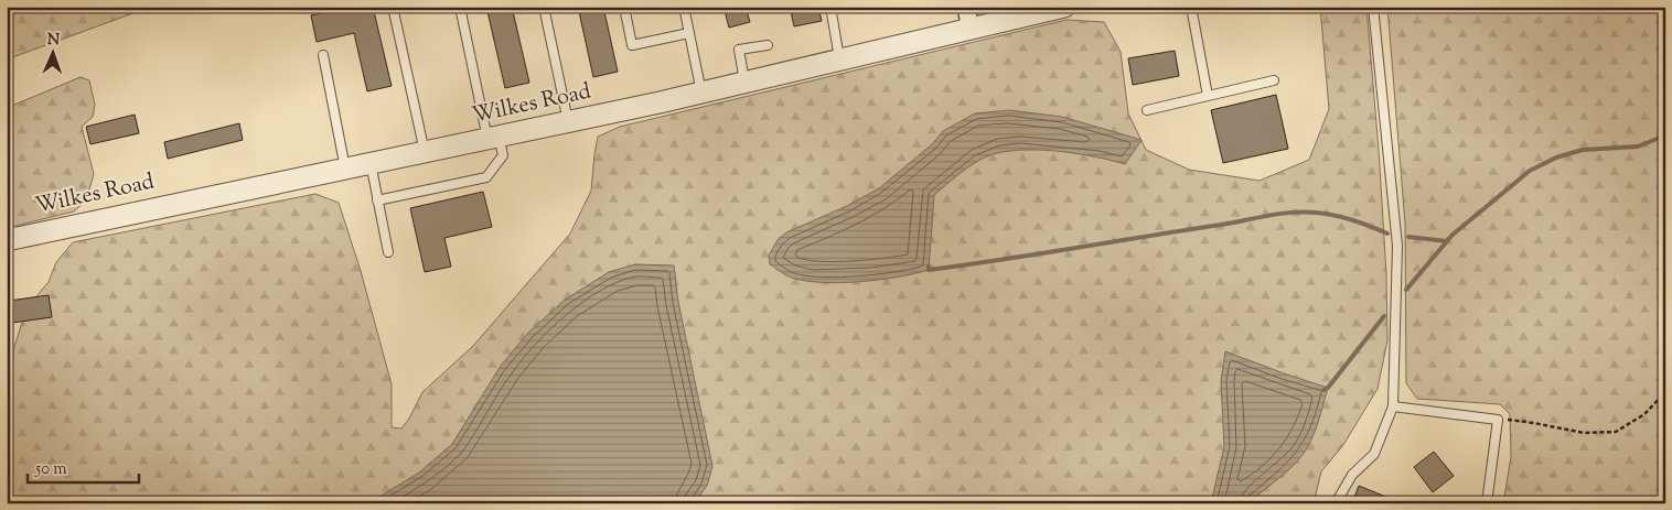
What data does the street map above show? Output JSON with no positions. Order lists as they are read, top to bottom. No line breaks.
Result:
{"streets":{"street":["Wilkes Road"]},"scale_bar":"50 m","north":"top"}
